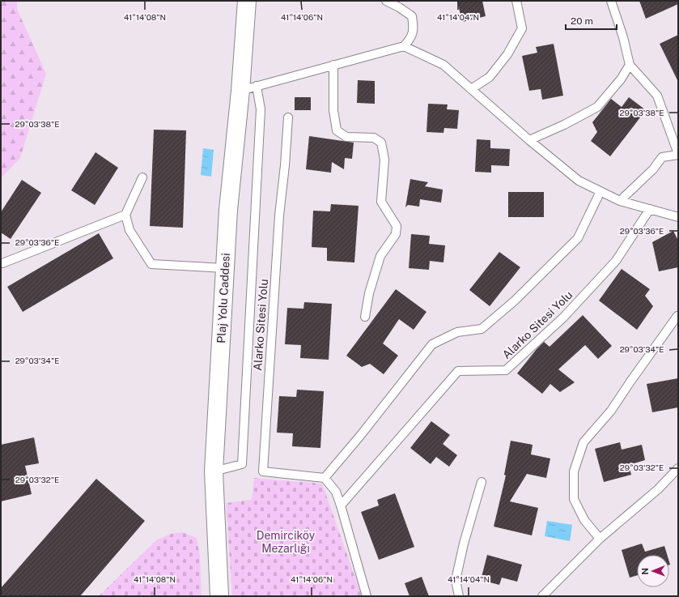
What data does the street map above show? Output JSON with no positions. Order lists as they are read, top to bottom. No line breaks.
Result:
{"streets":{"street":["Plaj Yolu Caddesi"],"lane":["Alarko Sitesi Yolu"]},"parks":["Demirciköy Mezarlığı"],"scale_bar":"20 m","north":"left","coordinates":["41°14'08\"N","41°14'06\"N","41°14'04\"N","29°03'38\"E","29°03'36\"E","29°03'34\"E","29°03'32\"E"]}
